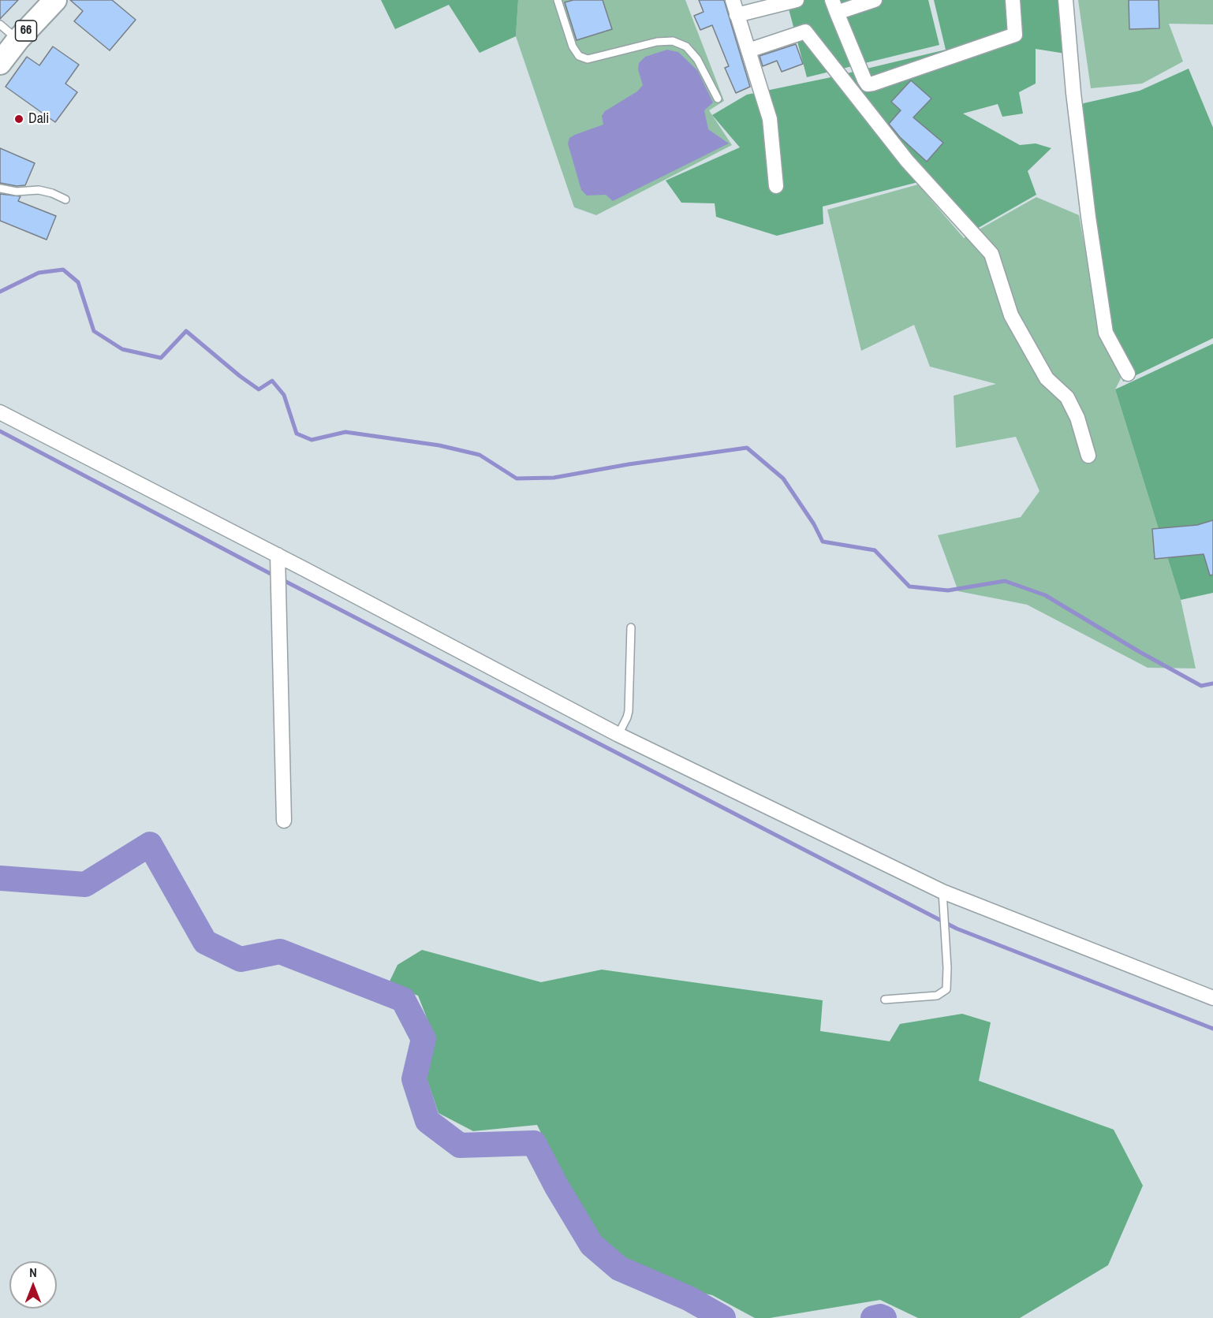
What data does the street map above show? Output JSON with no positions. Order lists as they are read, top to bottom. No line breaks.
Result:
{"streets":{"main road":["66"]},"places":["Dali"],"north":"top"}
